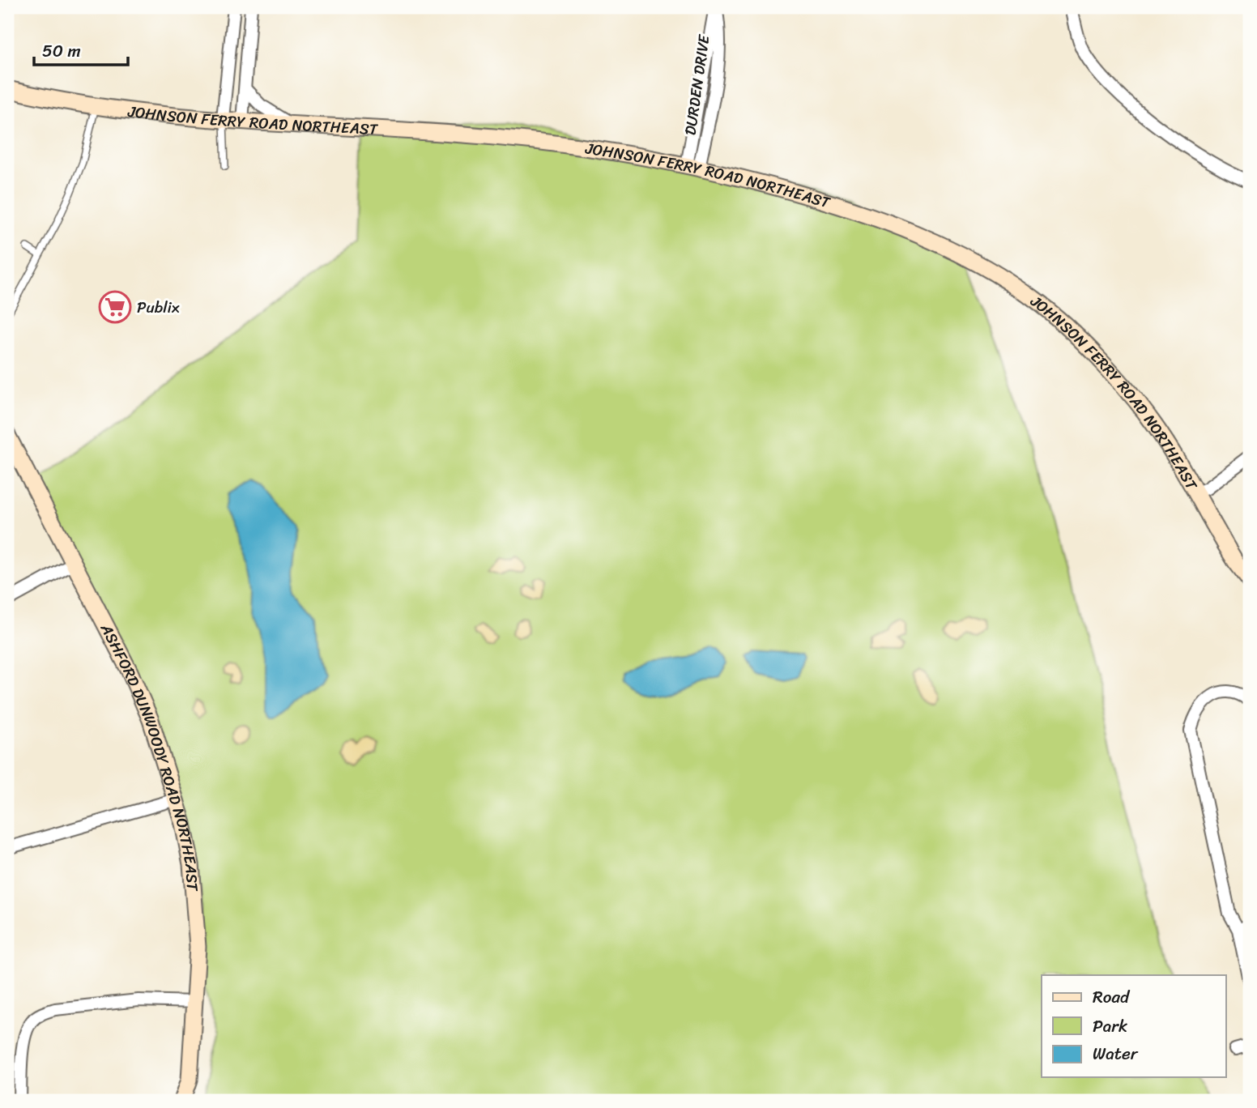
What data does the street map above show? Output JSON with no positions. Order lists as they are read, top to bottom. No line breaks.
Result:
{"streets":{"main road":["JOHNSON FERRY ROAD NORTHEAST","ASHFORD DUNWOODY ROAD NORTHEAST"],"street":["DURDEN DRIVE"]},"crossings":[["DURDEN DRIVE","JOHNSON FERRY ROAD NORTHEAST"]],"places":{"supermarket":["Publix"]},"legend":["Road","Park","Water"],"scale_bar":"50 m"}
